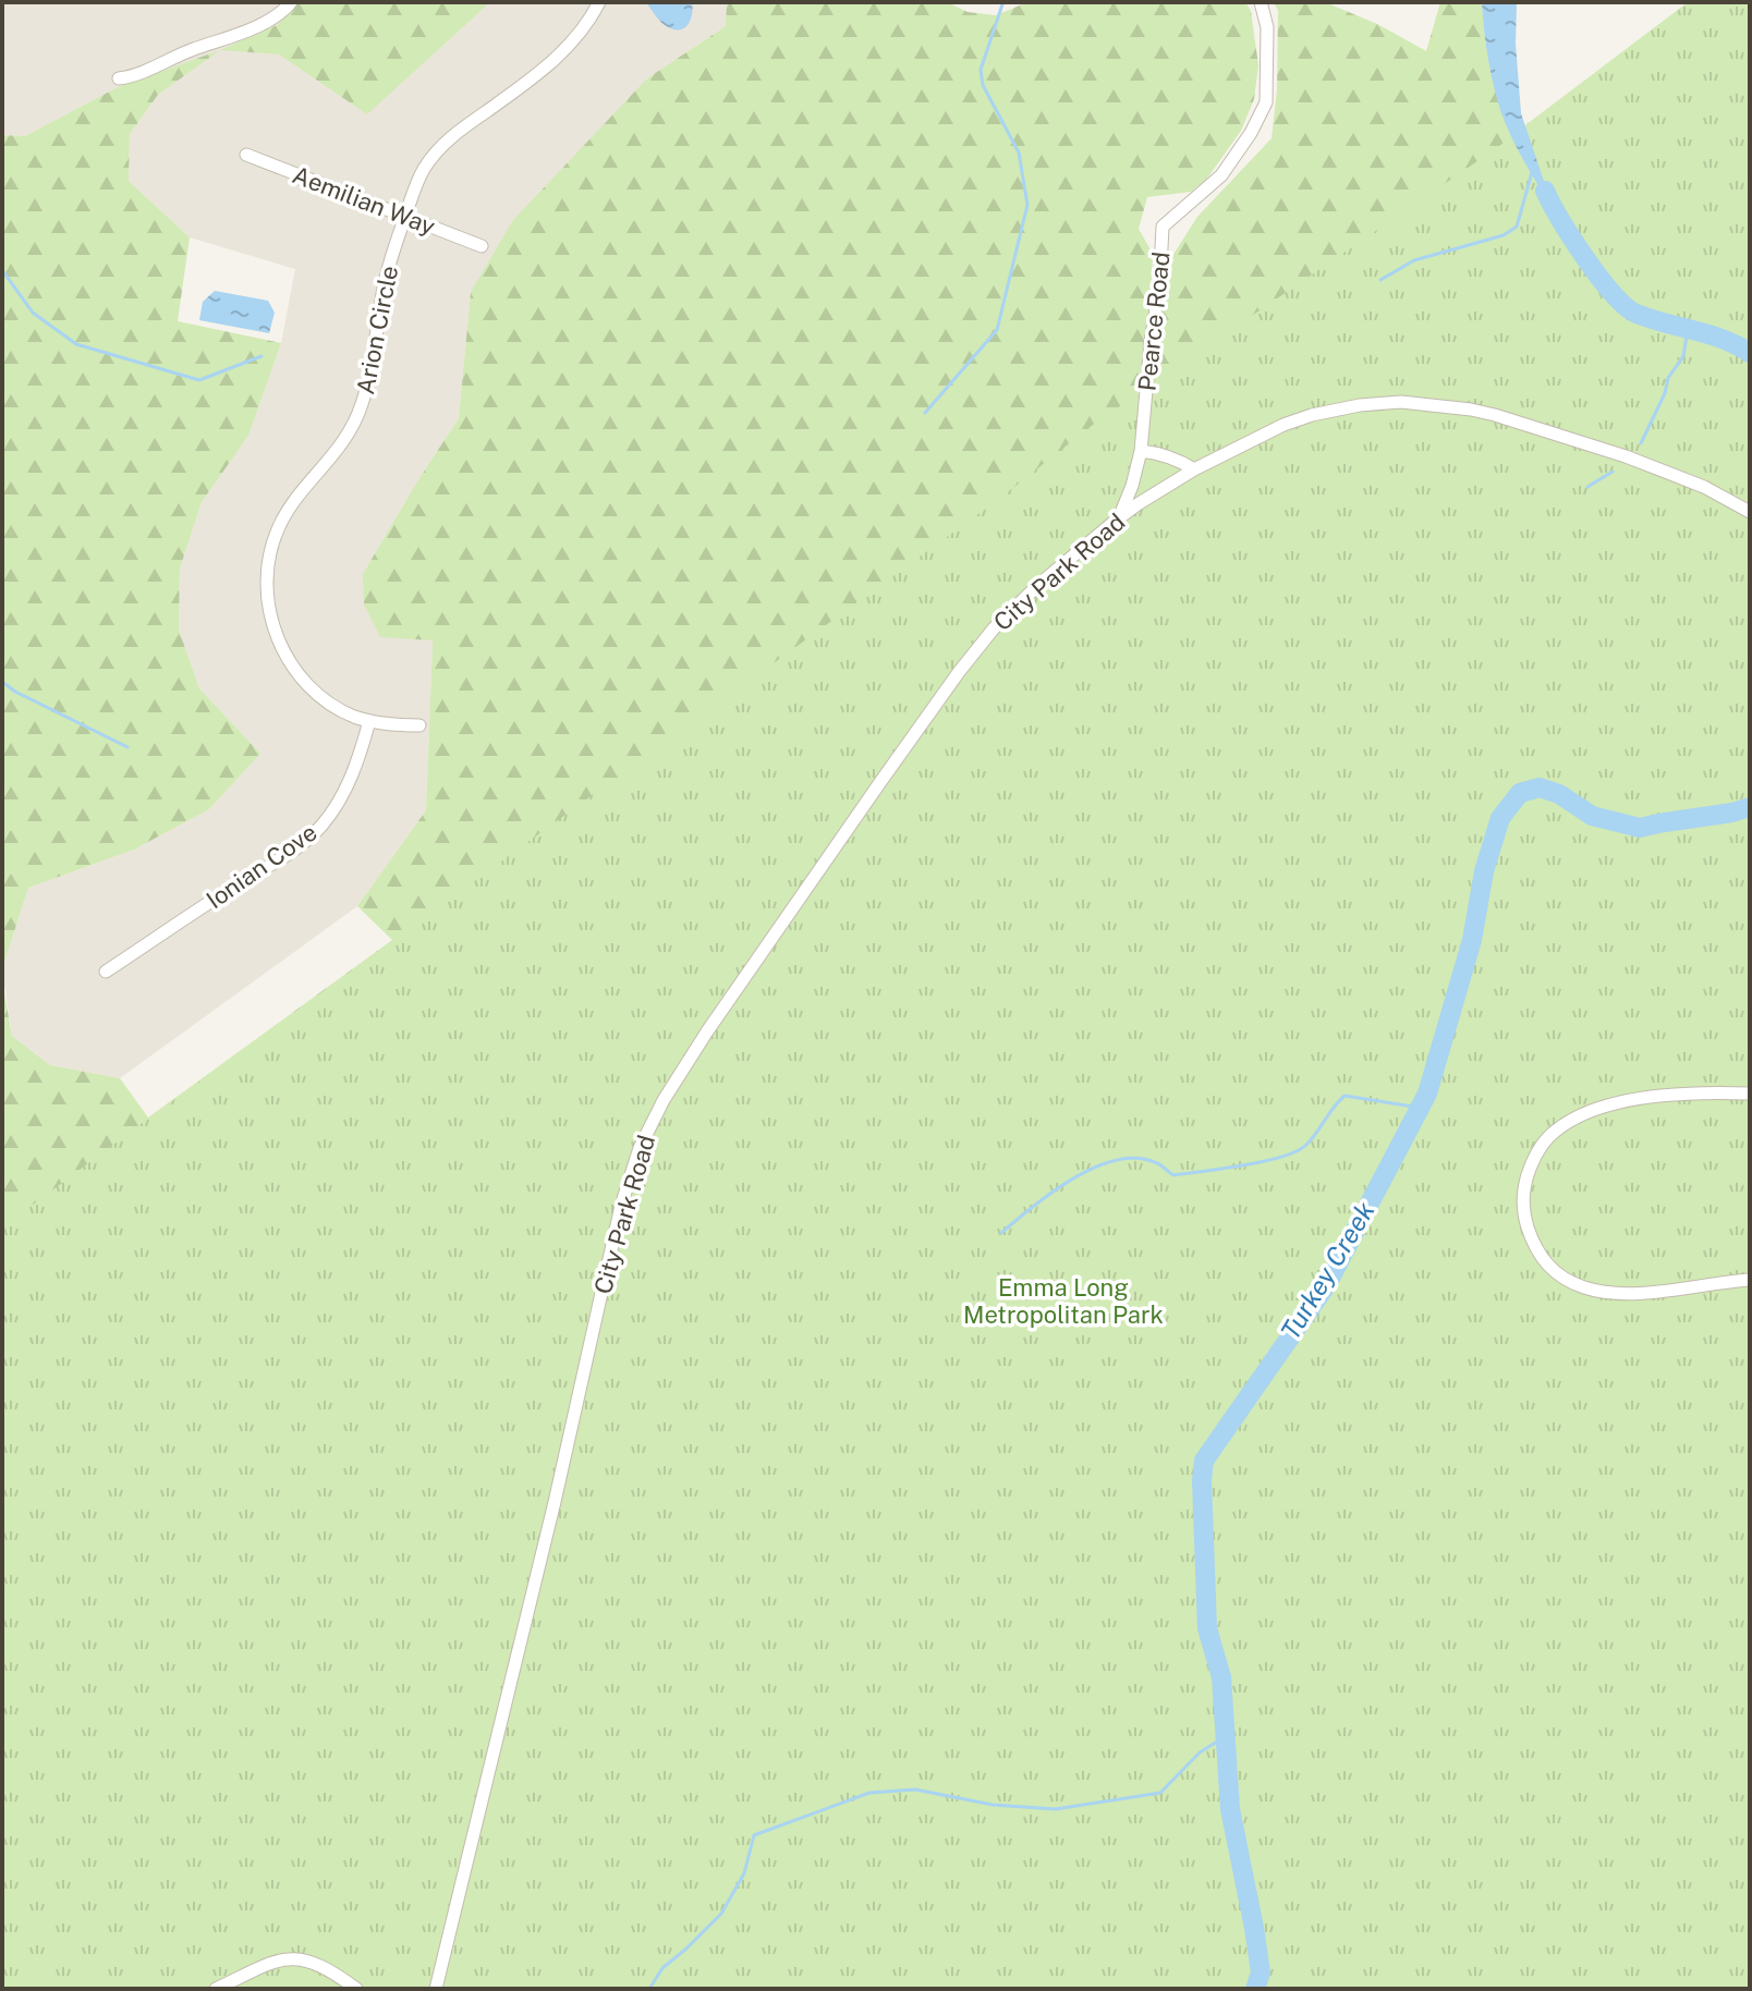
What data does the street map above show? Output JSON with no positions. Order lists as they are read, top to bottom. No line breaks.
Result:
{"streets":{"street":["Aemilian Way","Pearce Road","Arion Circle","City Park Road","Ionian Cove"]},"crossings":[["Aemilian Way","Arion Circle"],["Pearce Road","City Park Road"],["Arion Circle","Ionian Cove"]],"water":["Turkey Creek"],"parks":["Emma Long Metropolitan Park"]}
